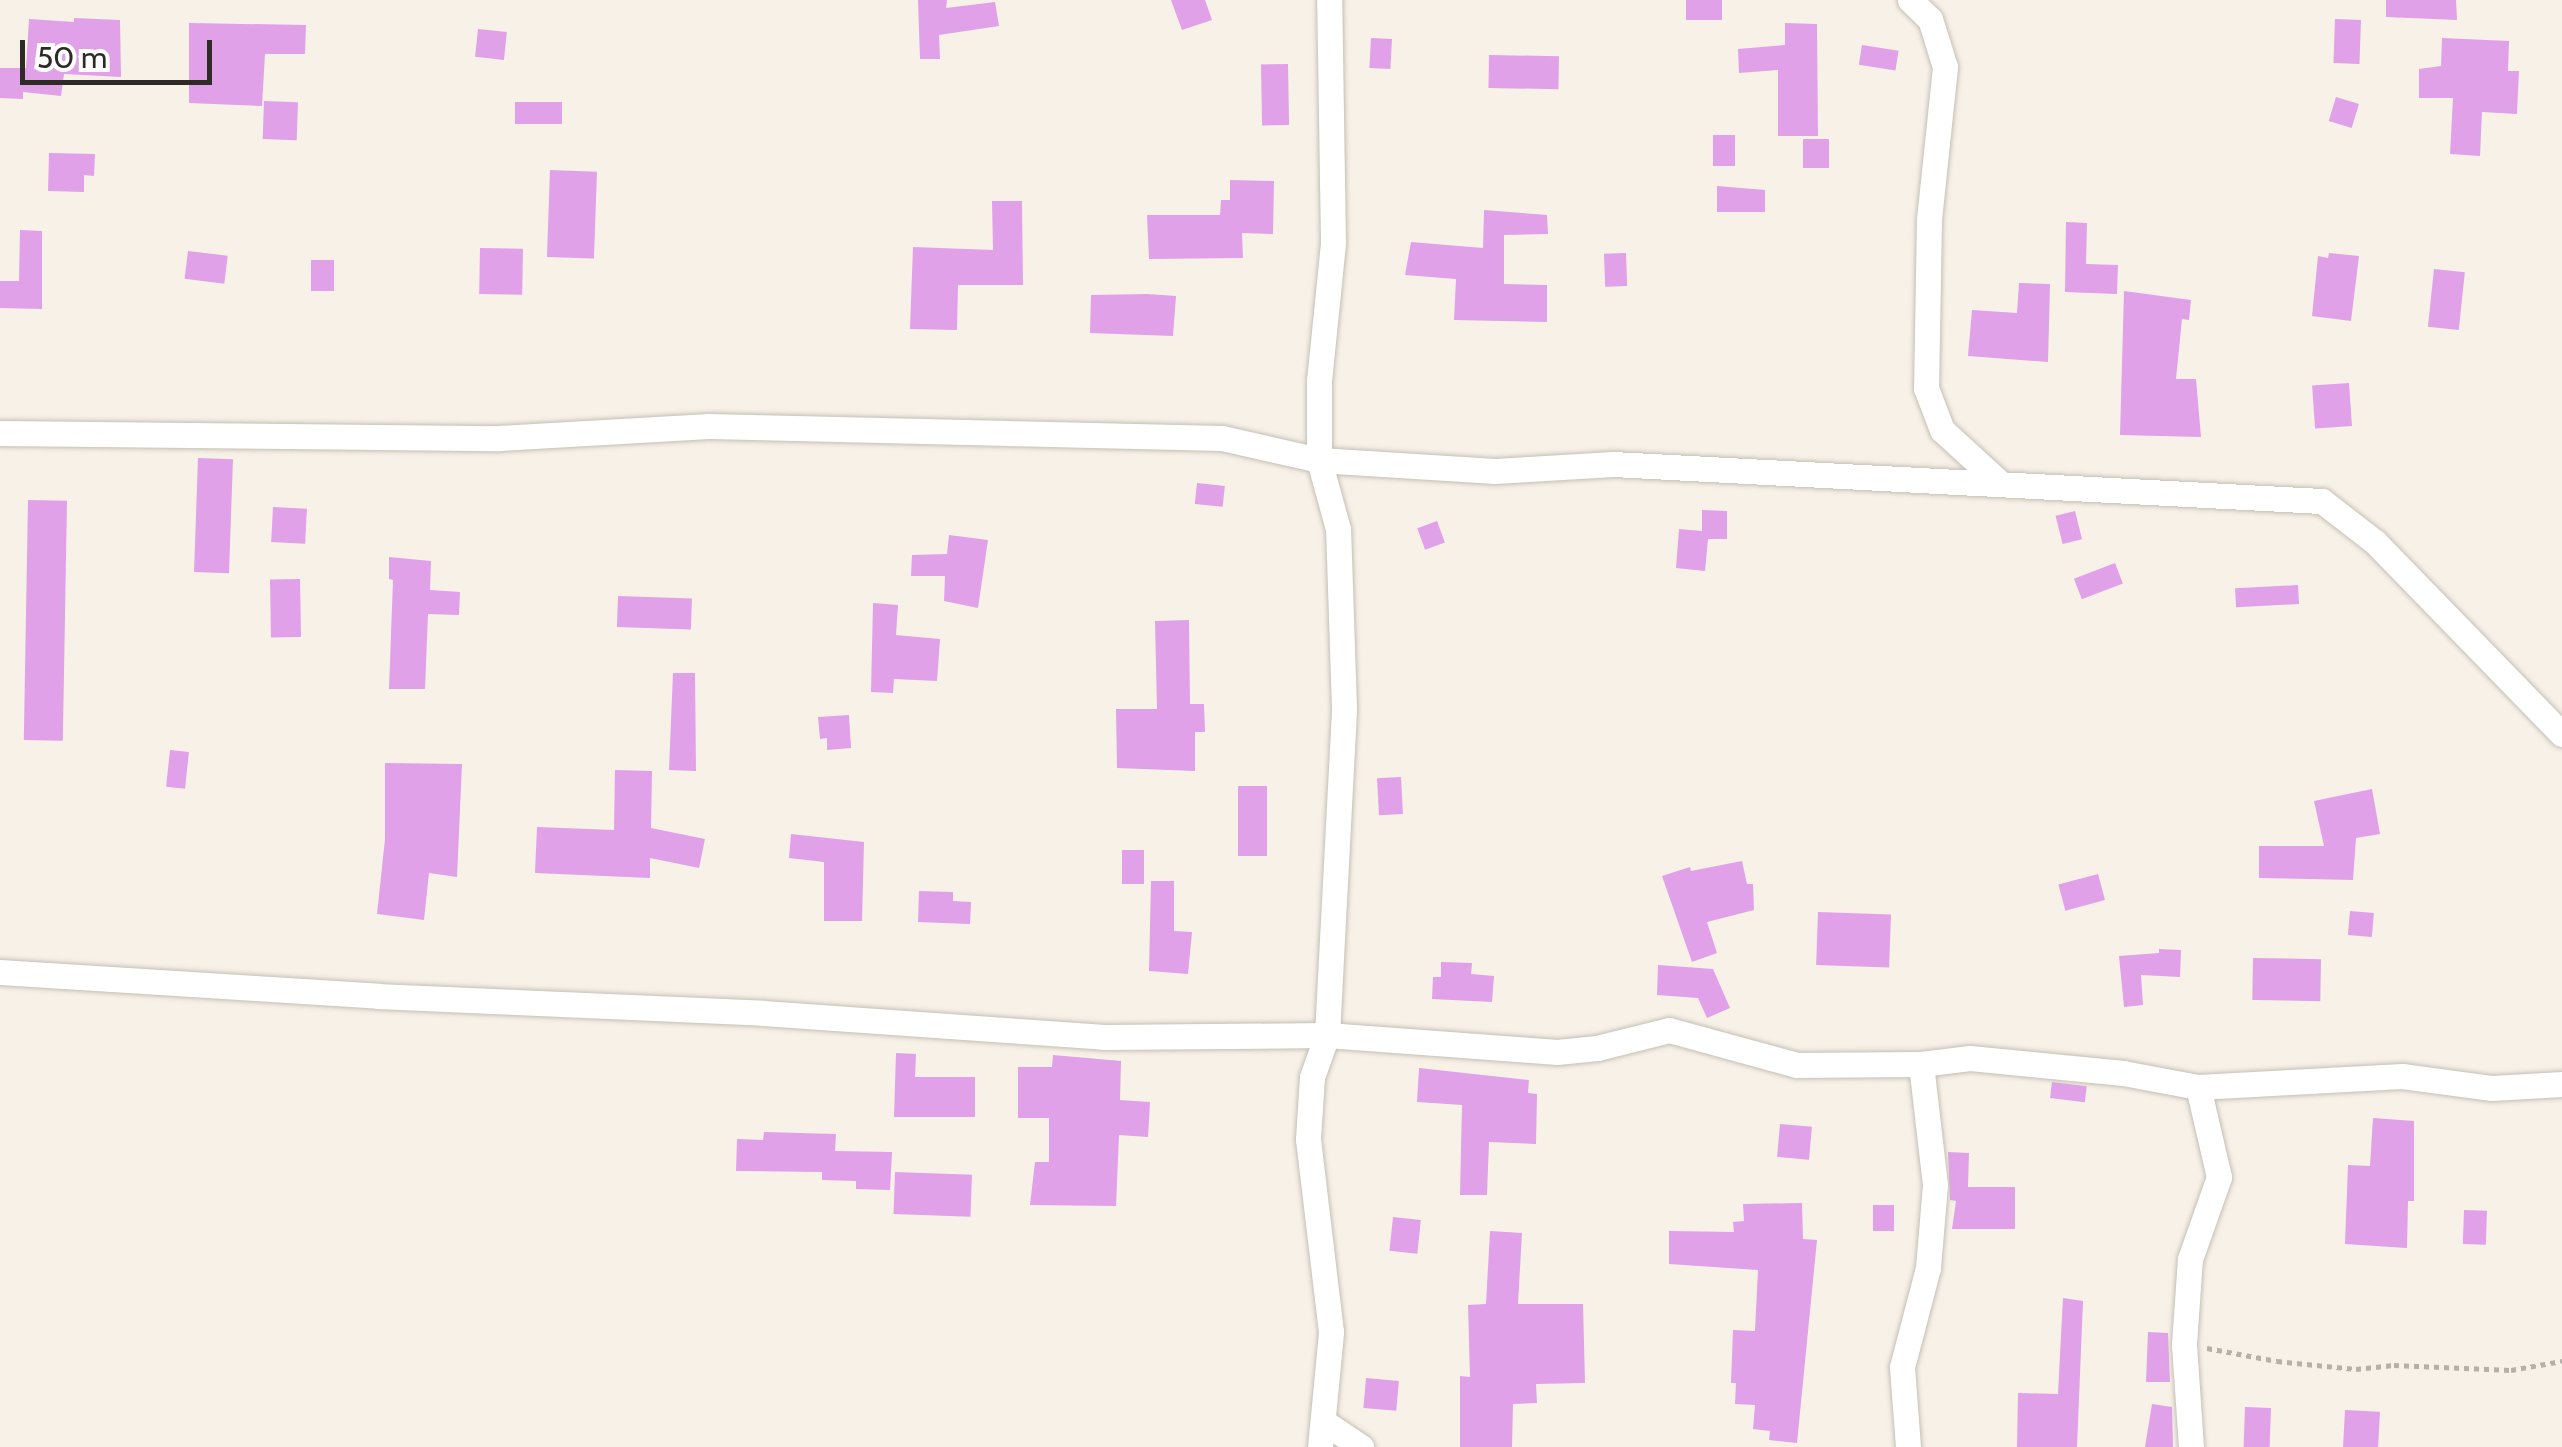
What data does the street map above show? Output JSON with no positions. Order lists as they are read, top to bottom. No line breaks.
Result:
{"scale_bar":"50 m"}
